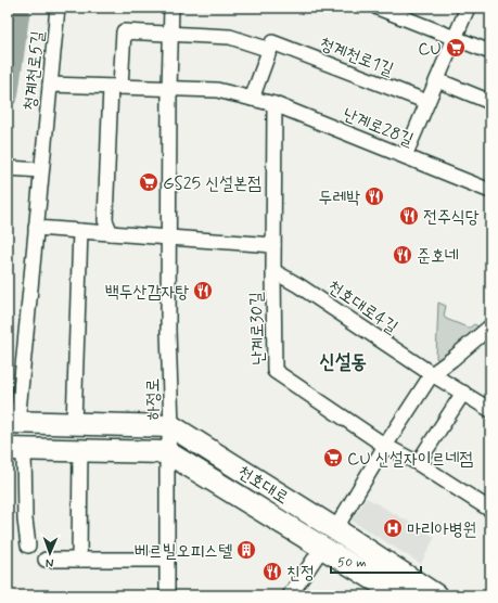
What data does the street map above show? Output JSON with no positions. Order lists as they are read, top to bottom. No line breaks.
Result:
{"streets":{"main road":["천호대로"],"street":["청계천로1길","청계천로5길","난계로28길","천호대로4길","난계로30길","하정로"]},"crossings":[["청계천로5길","난계로28길"],["난계로28길","난계로30길"],["난계로28길","하정로"],["천호대로4길","난계로30길"],["하정로","천호대로"]],"districts":["신설동"],"places":{"supermarket":["CU","GS25 신설본점","CU 신설자이르네점"],"restaurant":["두레박","전주식당","준호네","백두산감자탕","친정"],"hospital":["마리아병원"],"building":["베르빌오피스텔"]},"scale_bar":"50 m","north":"bottom"}
